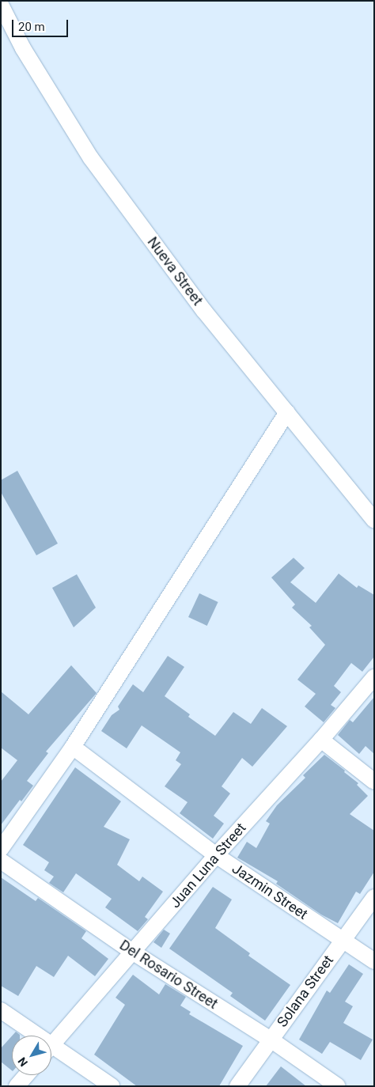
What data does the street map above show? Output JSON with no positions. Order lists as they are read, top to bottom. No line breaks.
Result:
{"streets":{"street":["Nueva Street","Juan Luna Street","Jazmin Street","Del Rosario Street","Solana Street"]},"crossings":[["Juan Luna Street","Jazmin Street"],["Juan Luna Street","Del Rosario Street"],["Jazmin Street","Solana Street"],["Del Rosario Street","Solana Street"]],"scale_bar":"20 m","north":"bottom left"}
